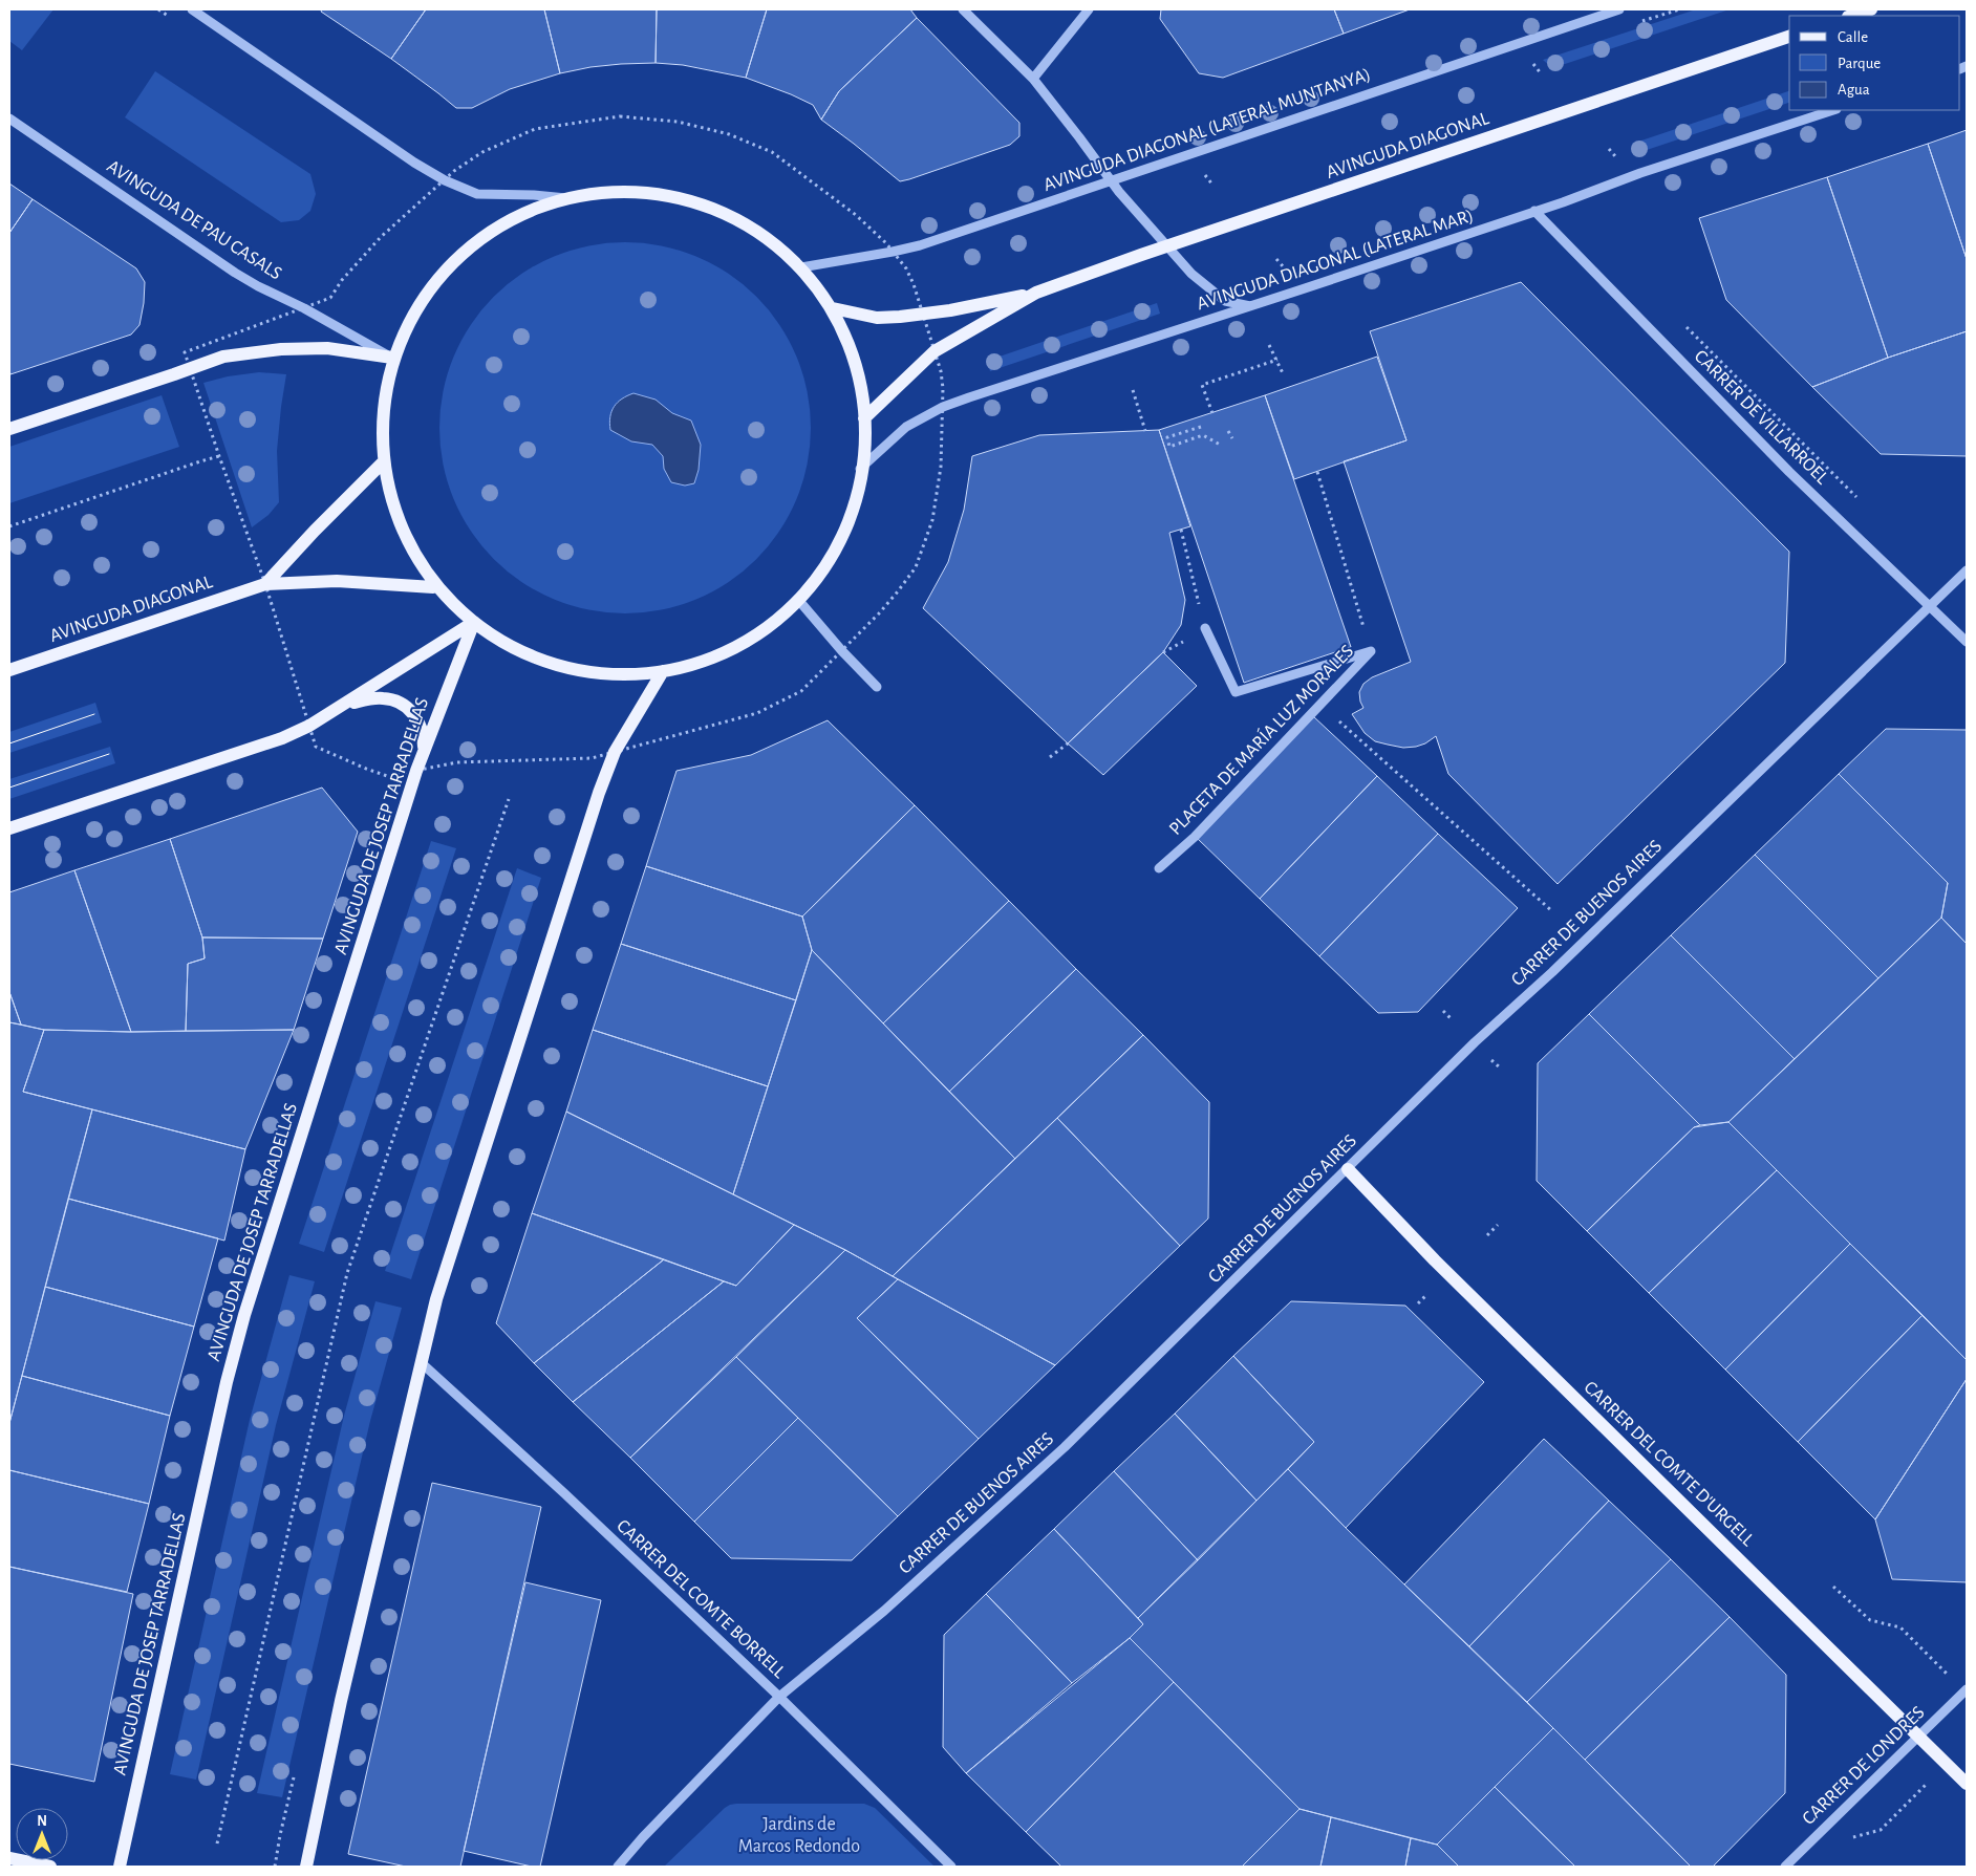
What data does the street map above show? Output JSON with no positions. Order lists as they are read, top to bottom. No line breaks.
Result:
{"streets":{"main road":["AVINGUDA DIAGONAL","AVINGUDA DE JOSEP TARRADELLAS","CARRER DEL COMTE D'URGELL"],"street":["AVINGUDA DIAGONAL (LATERAL MUNTANYA)","AVINGUDA DE PAU CASALS","AVINGUDA DIAGONAL (LATERAL MAR)","CARRER DE VILLARROEL","PLACETA DE MARÍA LUZ MORALES","CARRER DE BUENOS AIRES","CARRER DEL COMTE BORRELL","CARRER DE LONDRES"]},"crossings":[["AVINGUDA DIAGONAL (LATERAL MAR)","CARRER DE VILLARROEL"],["CARRER DE VILLARROEL","CARRER DE BUENOS AIRES"],["CARRER DE BUENOS AIRES","CARRER DEL COMTE D'URGELL"],["CARRER DE BUENOS AIRES","CARRER DEL COMTE BORRELL"],["CARRER DEL COMTE D'URGELL","CARRER DE LONDRES"]],"parks":["Jardins de Marcos Redondo"],"legend":["Calle","Parque","Agua"],"north":"top"}
